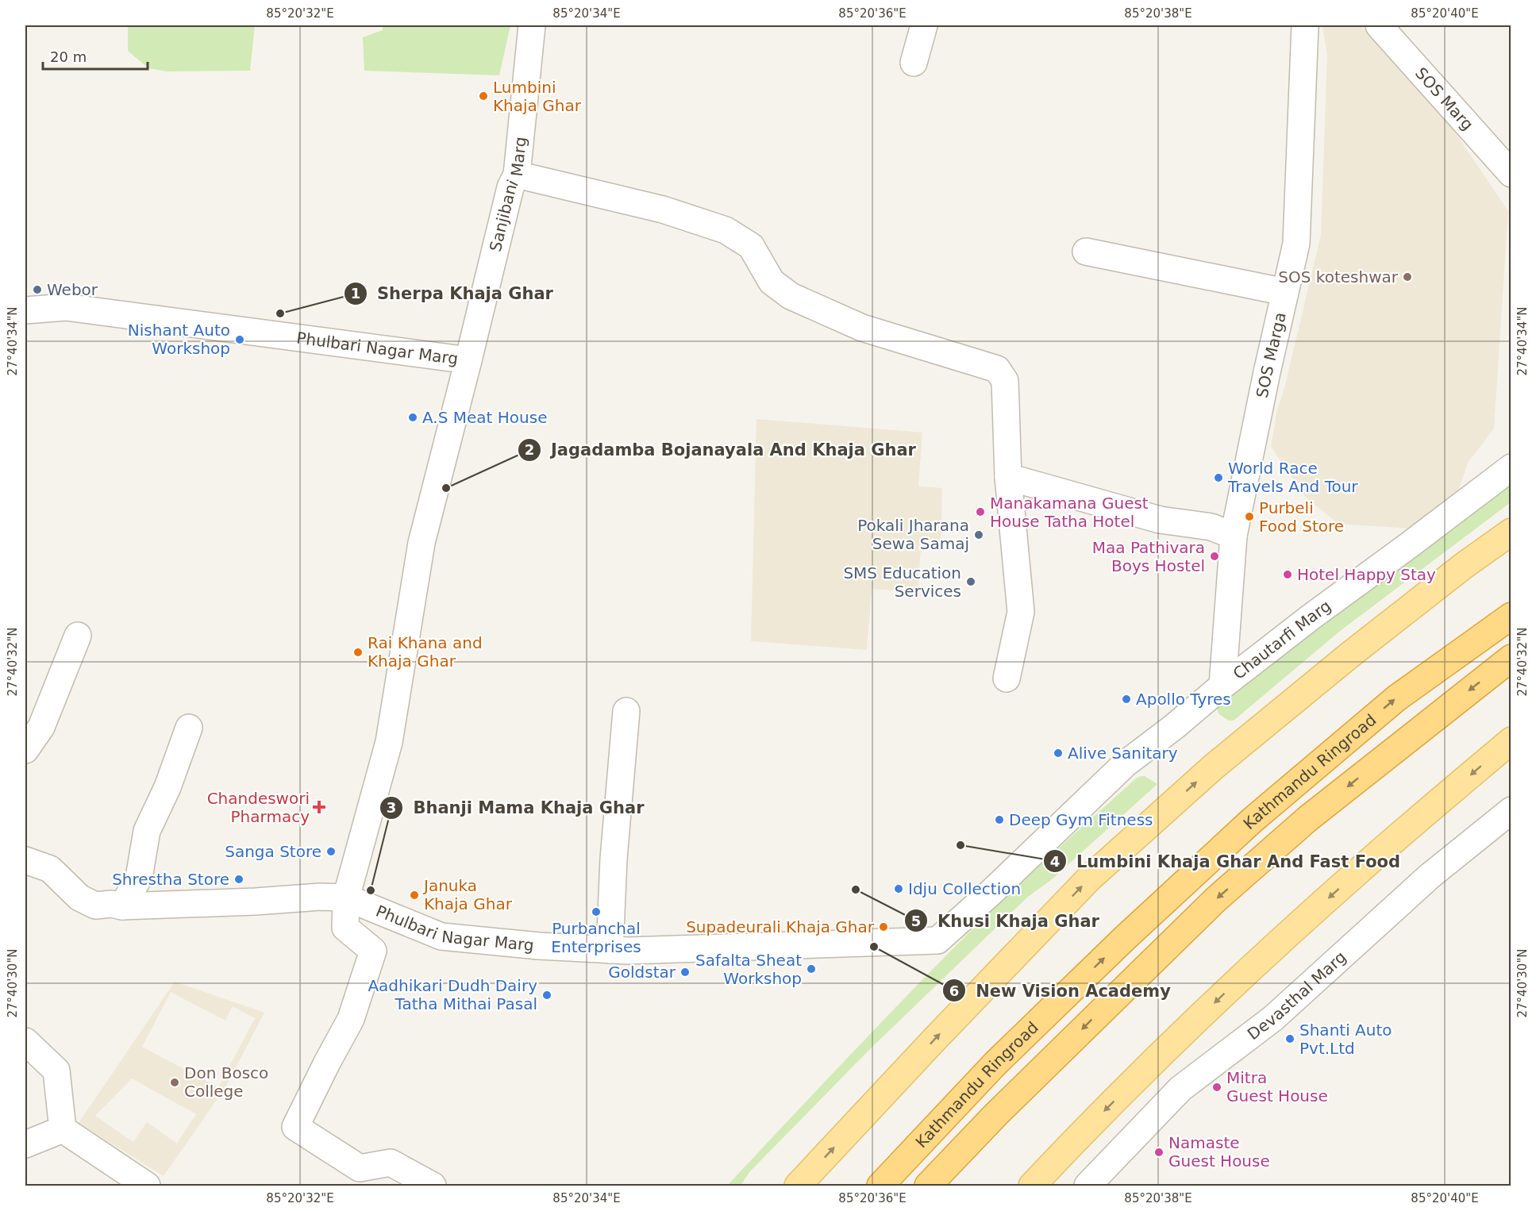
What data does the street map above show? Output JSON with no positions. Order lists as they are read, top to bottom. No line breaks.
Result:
{"streets":{"highway":["Kathmandu Ringroad"],"street":["SOS Marg","Sanjibani Marg","Phulbari Nagar Marg","SOS Marga","Chautarfi Marg","Devasthal Marg"]},"crossings":[["Sanjibani Marg","Phulbari Nagar Marg"],["Phulbari Nagar Marg","Chautarfi Marg"],["SOS Marga","Chautarfi Marg"]],"places":{"other":["Lumbini Khaja Ghar","SOS koteshwar","Webor","Sherpa Khaja Ghar","Nishant Auto Workshop","A.S Meat House","World Race Travels And Tour","Jagadamba Bojanayala And Khaja Ghar","Manakamana Guest House Tatha Hotel","Purbeli Food Store","Pokali Jharana Sewa Samaj","Maa Pathivara Boys Hostel","Hotel Happy Stay","SMS Education Services","Rai Khana and Khaja Ghar","Apollo Tyres","Alive Sanitary","Deep Gym Fitness","Lumbini Khaja Ghar And Fast Food","Sanga Store","Shrestha Store","Idju Collection","Khusi Khaja Ghar","Bhanji Mama Khaja Ghar","Januka Khaja Ghar","Purbanchal Enterprises","Supadeurali Khaja Ghar","New Vision Academy","Safalta Sheat Workshop","Goldstar","Aadhikari Dudh Dairy Tatha Mithai Pasal","Shanti Auto Pvt.Ltd","Don Bosco College","Mitra Guest House","Namaste Guest House"],"health":["Chandeswori Pharmacy"]},"scale_bar":"20 m","coordinates":["85°20'32\"E","85°20'34\"E","85°20'36\"E","85°20'38\"E","85°20'40\"E","27°40'34\"N","27°40'32\"N","27°40'30\"N"]}
